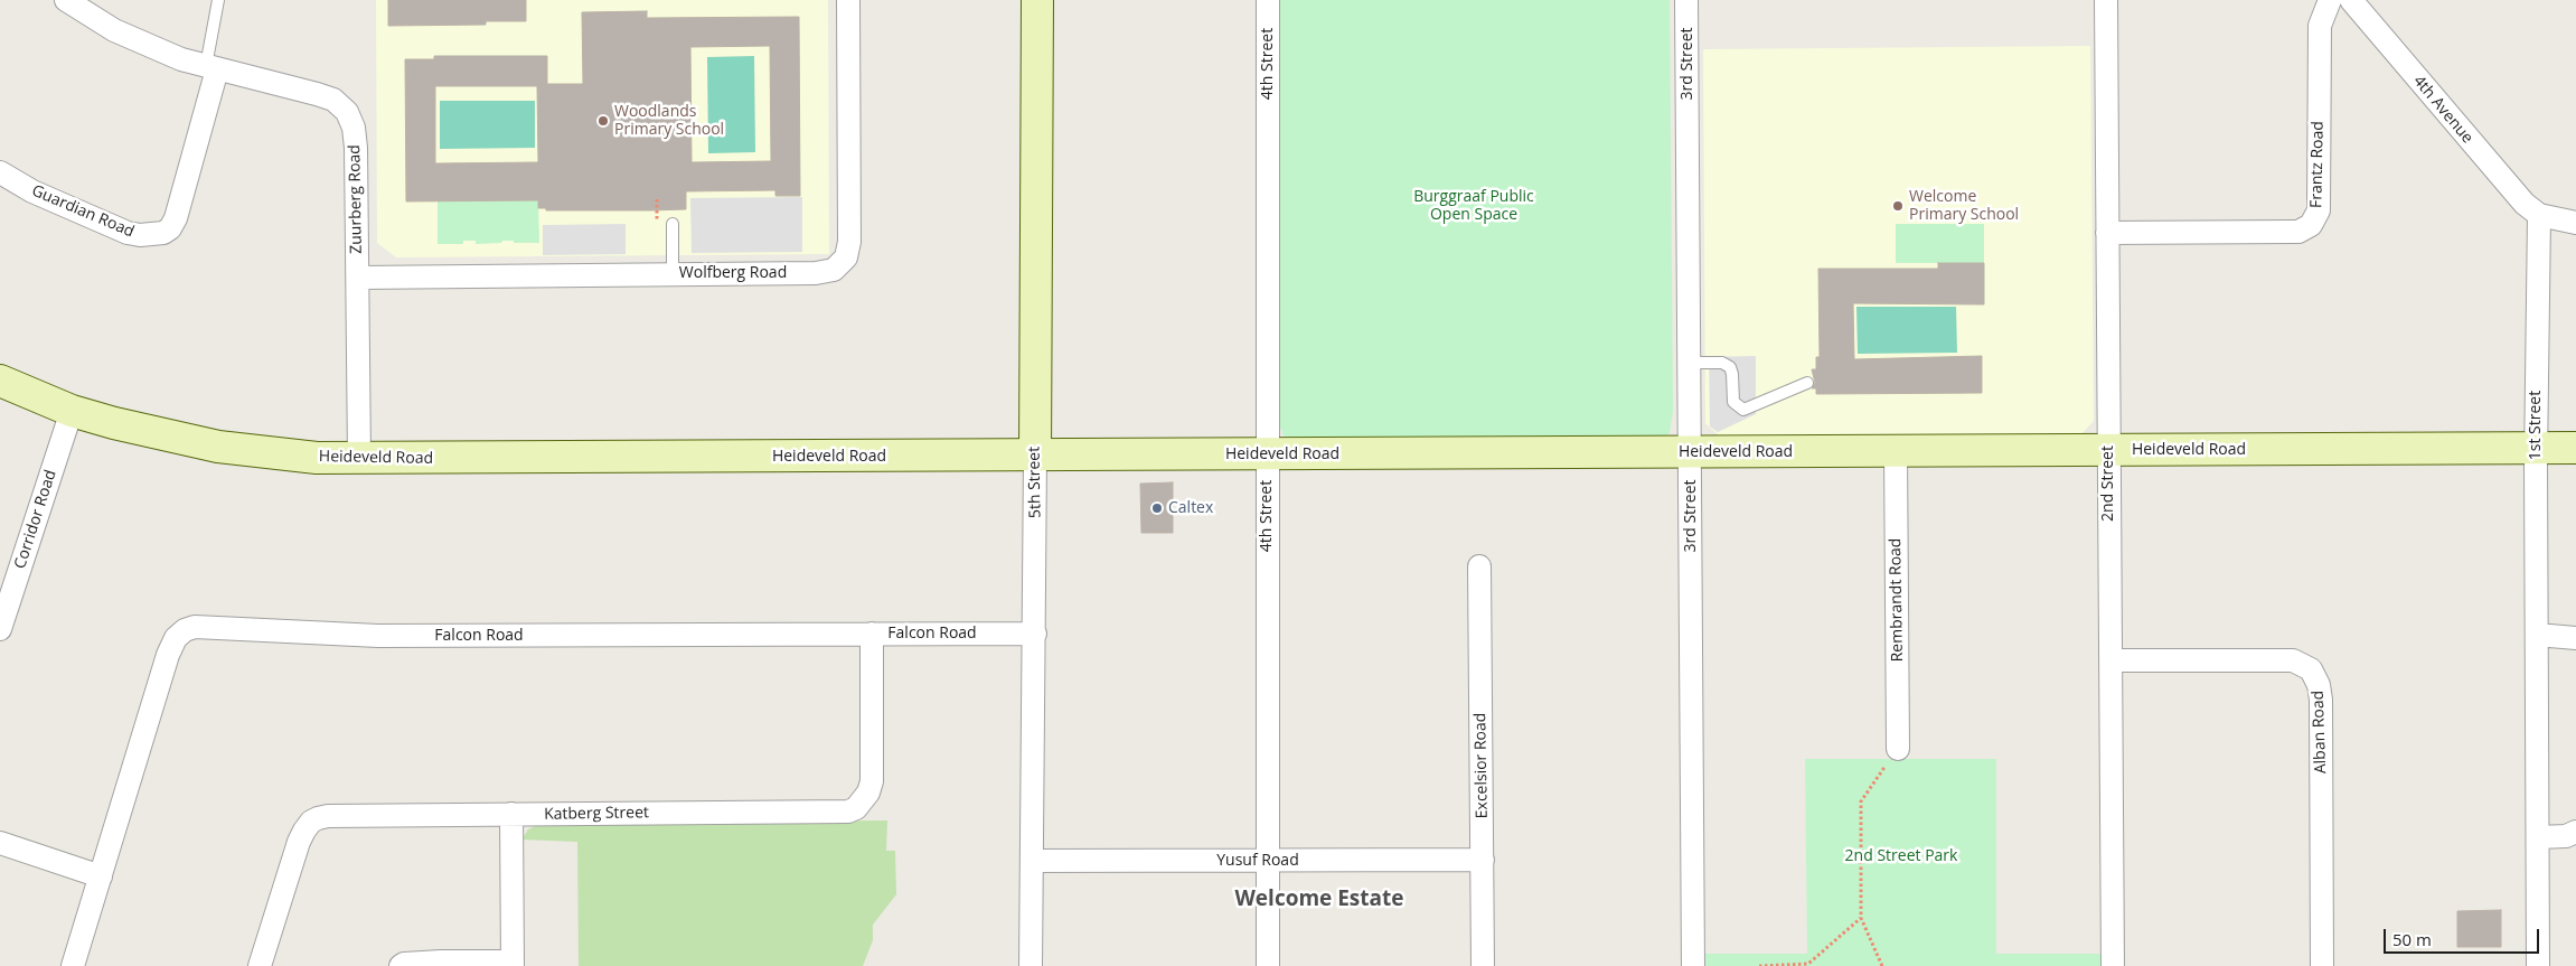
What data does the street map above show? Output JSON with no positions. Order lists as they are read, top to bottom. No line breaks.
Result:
{"streets":{"street":["4th Street","3rd Street","4th Avenue","Frantz Road","Zuurberg Road","Guardian Road","Wolfberg Road","1st Street","Heideveld Road","5th Street","2nd Street","Corridor Road","Rembrandt Road","Falcon Road","Alban Road","Excelsior Road","Katberg Street","Yusuf Road"]},"crossings":[["4th Street","Heideveld Road"],["4th Street","Yusuf Road"],["3rd Street","Heideveld Road"],["4th Avenue","1st Street"],["Frantz Road","2nd Street"],["Zuurberg Road","Guardian Road"],["Zuurberg Road","Wolfberg Road"],["Zuurberg Road","Heideveld Road"],["1st Street","Heideveld Road"],["Heideveld Road","5th Street"],["Heideveld Road","2nd Street"],["Heideveld Road","Corridor Road"],["Heideveld Road","Rembrandt Road"],["5th Street","Falcon Road"],["5th Street","Yusuf Road"],["2nd Street","Alban Road"],["Falcon Road","Katberg Street"],["Excelsior Road","Yusuf Road"]],"districts":["Welcome Estate"],"parks":["Burggraaf Public Open Space","2nd Street Park"],"places":["Woodlands Primary School","Welcome Primary School","Caltex"],"scale_bar":"50 m"}
